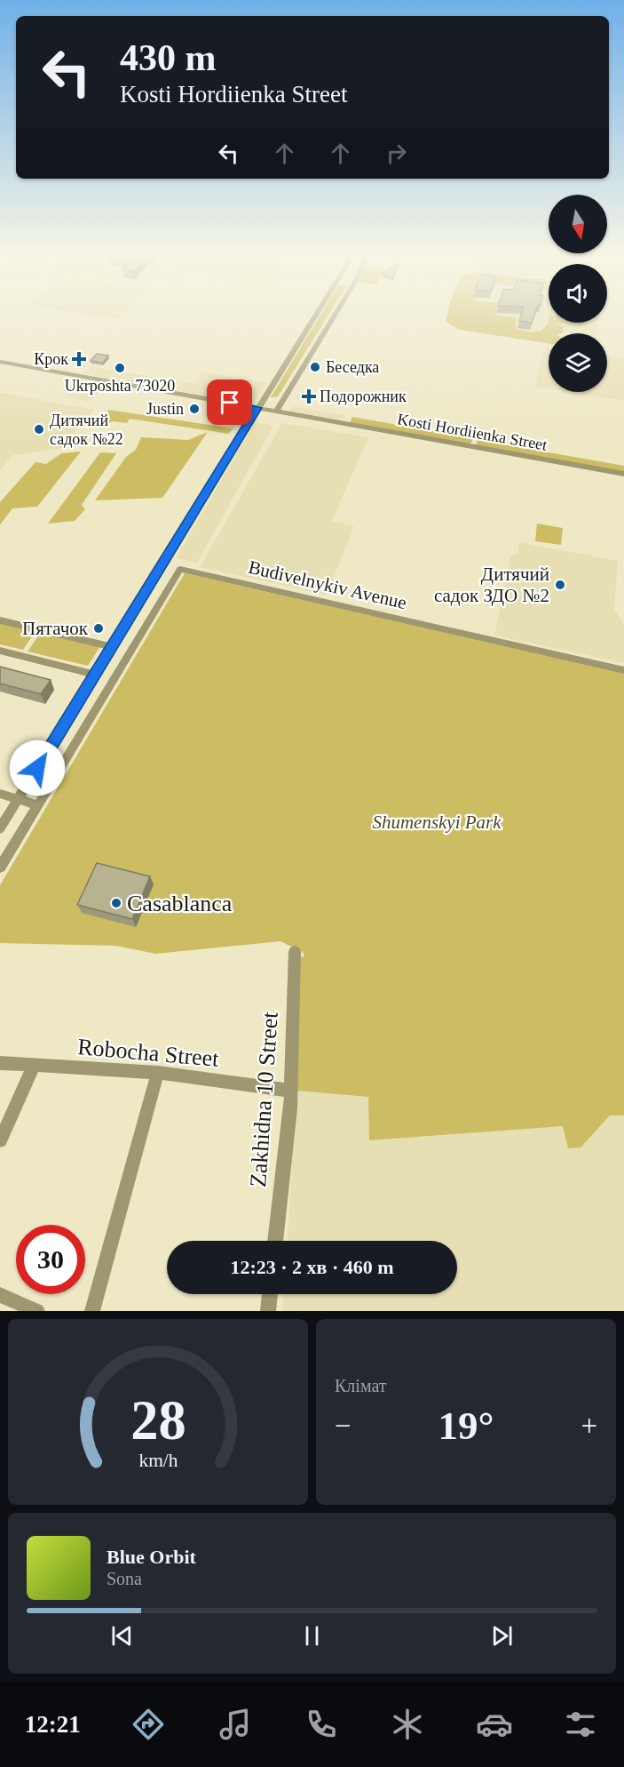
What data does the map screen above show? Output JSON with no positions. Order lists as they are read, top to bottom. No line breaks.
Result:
{"streets":{"street":["Kosti Hordiienka Street","Budivelnykiv Avenue","Robocha Street","Zakhidna 10 Street"]},"crossings":[["Robocha Street","Zakhidna 10 Street"]],"parks":["Shumenskyi Park"],"places":{"health":["Крок","Подорожник"],"other":["Беседка","Ukrposhta 73020","Justin","Дитячий садок №22","Дитячий садок ЗДО №2","Пятачок","Casablanca"]},"north":"bottom","page":{"turn":["430 m","Kosti Hordiienka Street"],"limit":"30","trip":"12:23 · 2 хв · 460 m","tile":"Клімат","heat":["−","19°","+"],"song":["Blue Orbit","Sona"],"tabs":"12:21","gauge":["28","km/h"]}}
